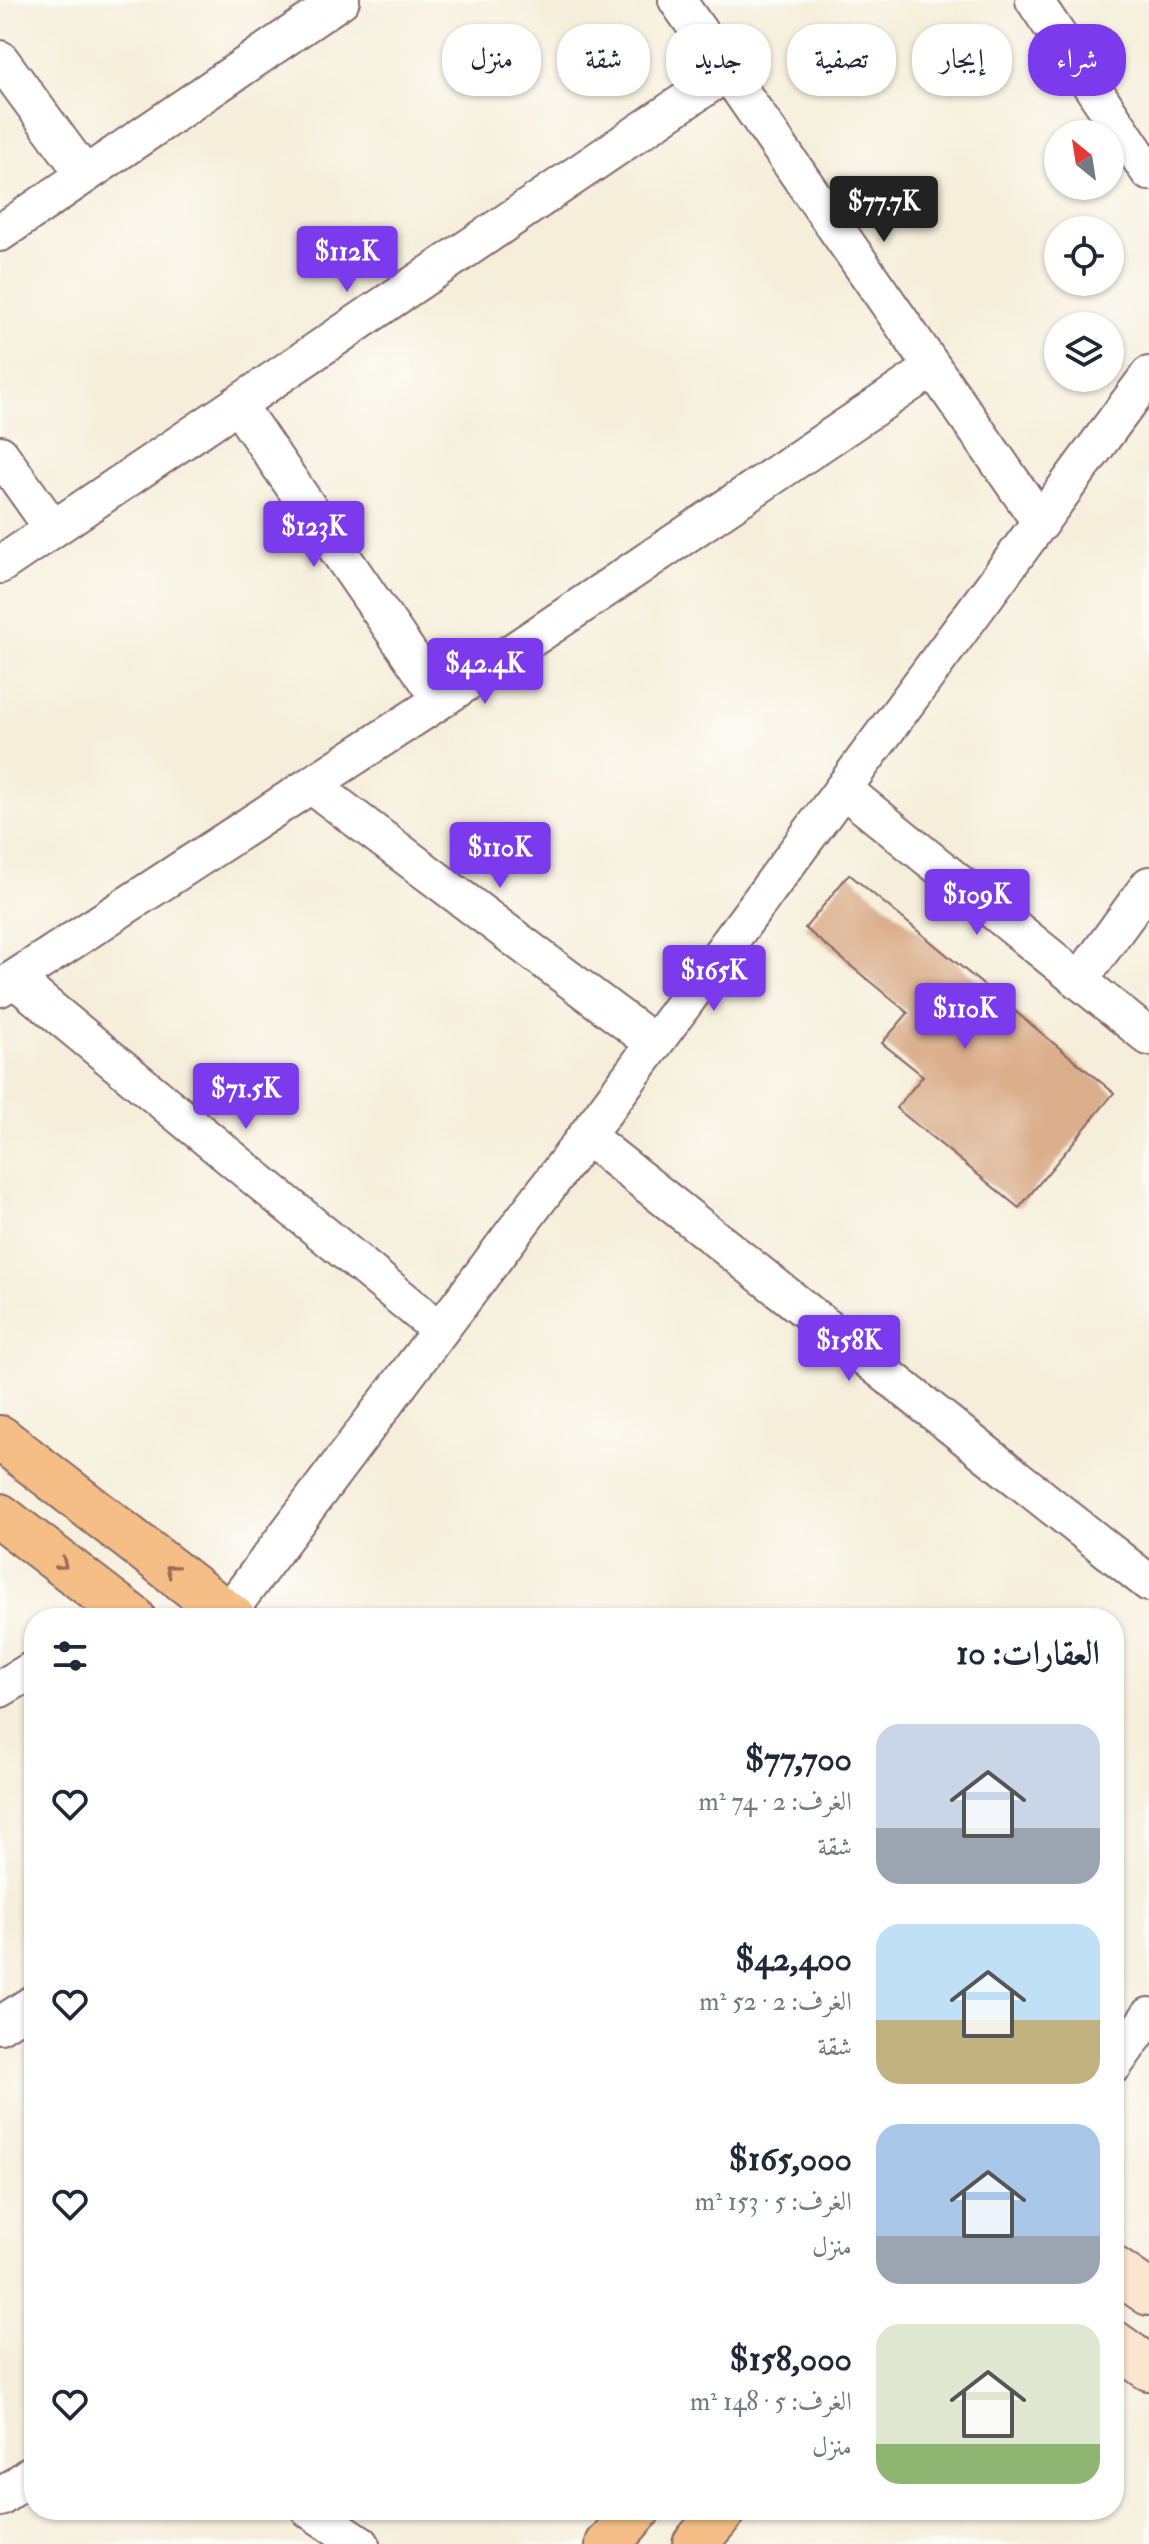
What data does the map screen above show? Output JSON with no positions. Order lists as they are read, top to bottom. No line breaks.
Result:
{"north":"top left","page":{"chip":["شراء","إيجار","تصفية","جديد","شقة","منزل"],"price":["$77.7K","$112K","$123K","$42.4K","$110K","$109K","$165K","$110K","$71.5K","$158K"],"heading":"العقارات: 10","list":[{"name":"$77,700","note":"الغرف: 2 · 74 m² · شقة"},{"name":"$42,400","note":"الغرف: 2 · 52 m² · شقة"},{"name":"$165,000","note":"الغرف: 5 · 153 m² · منزل"},{"name":"$158,000","note":"الغرف: 5 · 148 m² · منزل"}]}}
